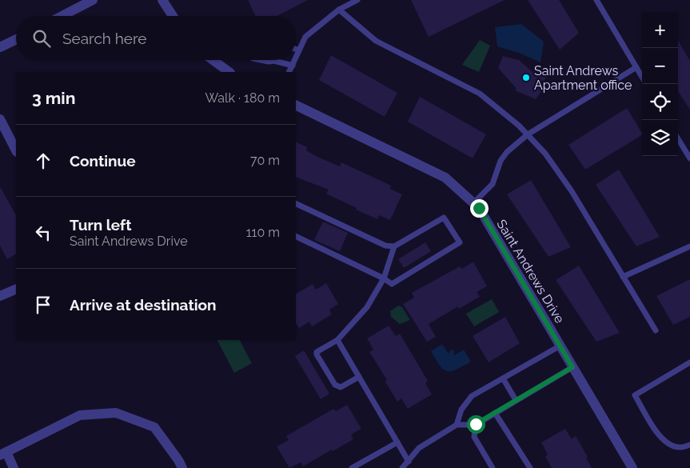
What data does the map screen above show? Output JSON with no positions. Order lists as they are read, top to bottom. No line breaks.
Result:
{"streets":{"street":["Saint Andrews Drive"]},"places":["Saint Andrews Apartment office"],"page":{"map_buttons":["+","−"],"search":"Search here","heading":["3 min","Walk · 180 m"],"list":[["Continue","70 m"],["Turn left","Saint Andrews Drive","110 m"],"Arrive at destination"]}}
